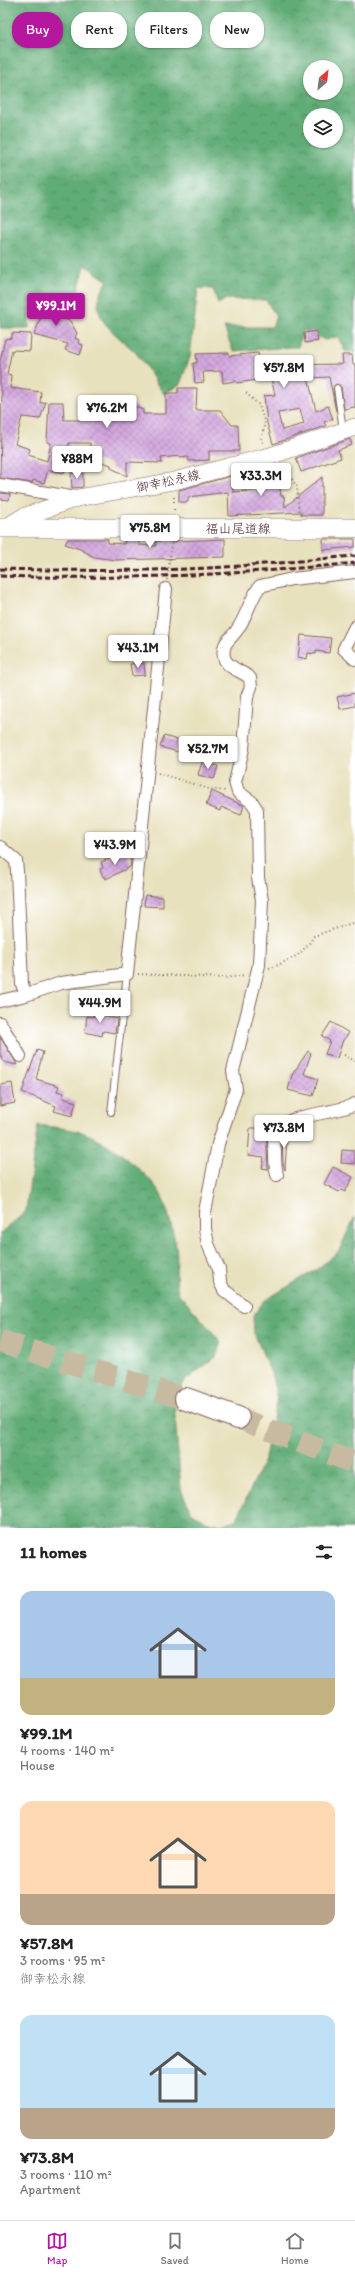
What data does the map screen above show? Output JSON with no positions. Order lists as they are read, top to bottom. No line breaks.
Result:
{"streets":{"main road":["御幸松永線","福山尾道線"]},"crossings":[["御幸松永線","福山尾道線"]],"north":"top right","page":{"chip":["Buy","Rent","Filters","New"],"price":["¥99.1M","¥57.8M","¥76.2M","¥88M","¥33.3M","¥75.8M","¥43.1M","¥52.7M","¥43.9M","¥44.9M","¥73.8M"],"heading":"11 homes","list":[{"name":"¥99.1M","note":"4 rooms · 140 m² · House"},{"name":"¥57.8M","note":"3 rooms · 95 m² · 御幸松永線"},{"name":"¥73.8M","note":"3 rooms · 110 m² · Apartment"}],"tabs":["Map","Saved","Home"]}}
